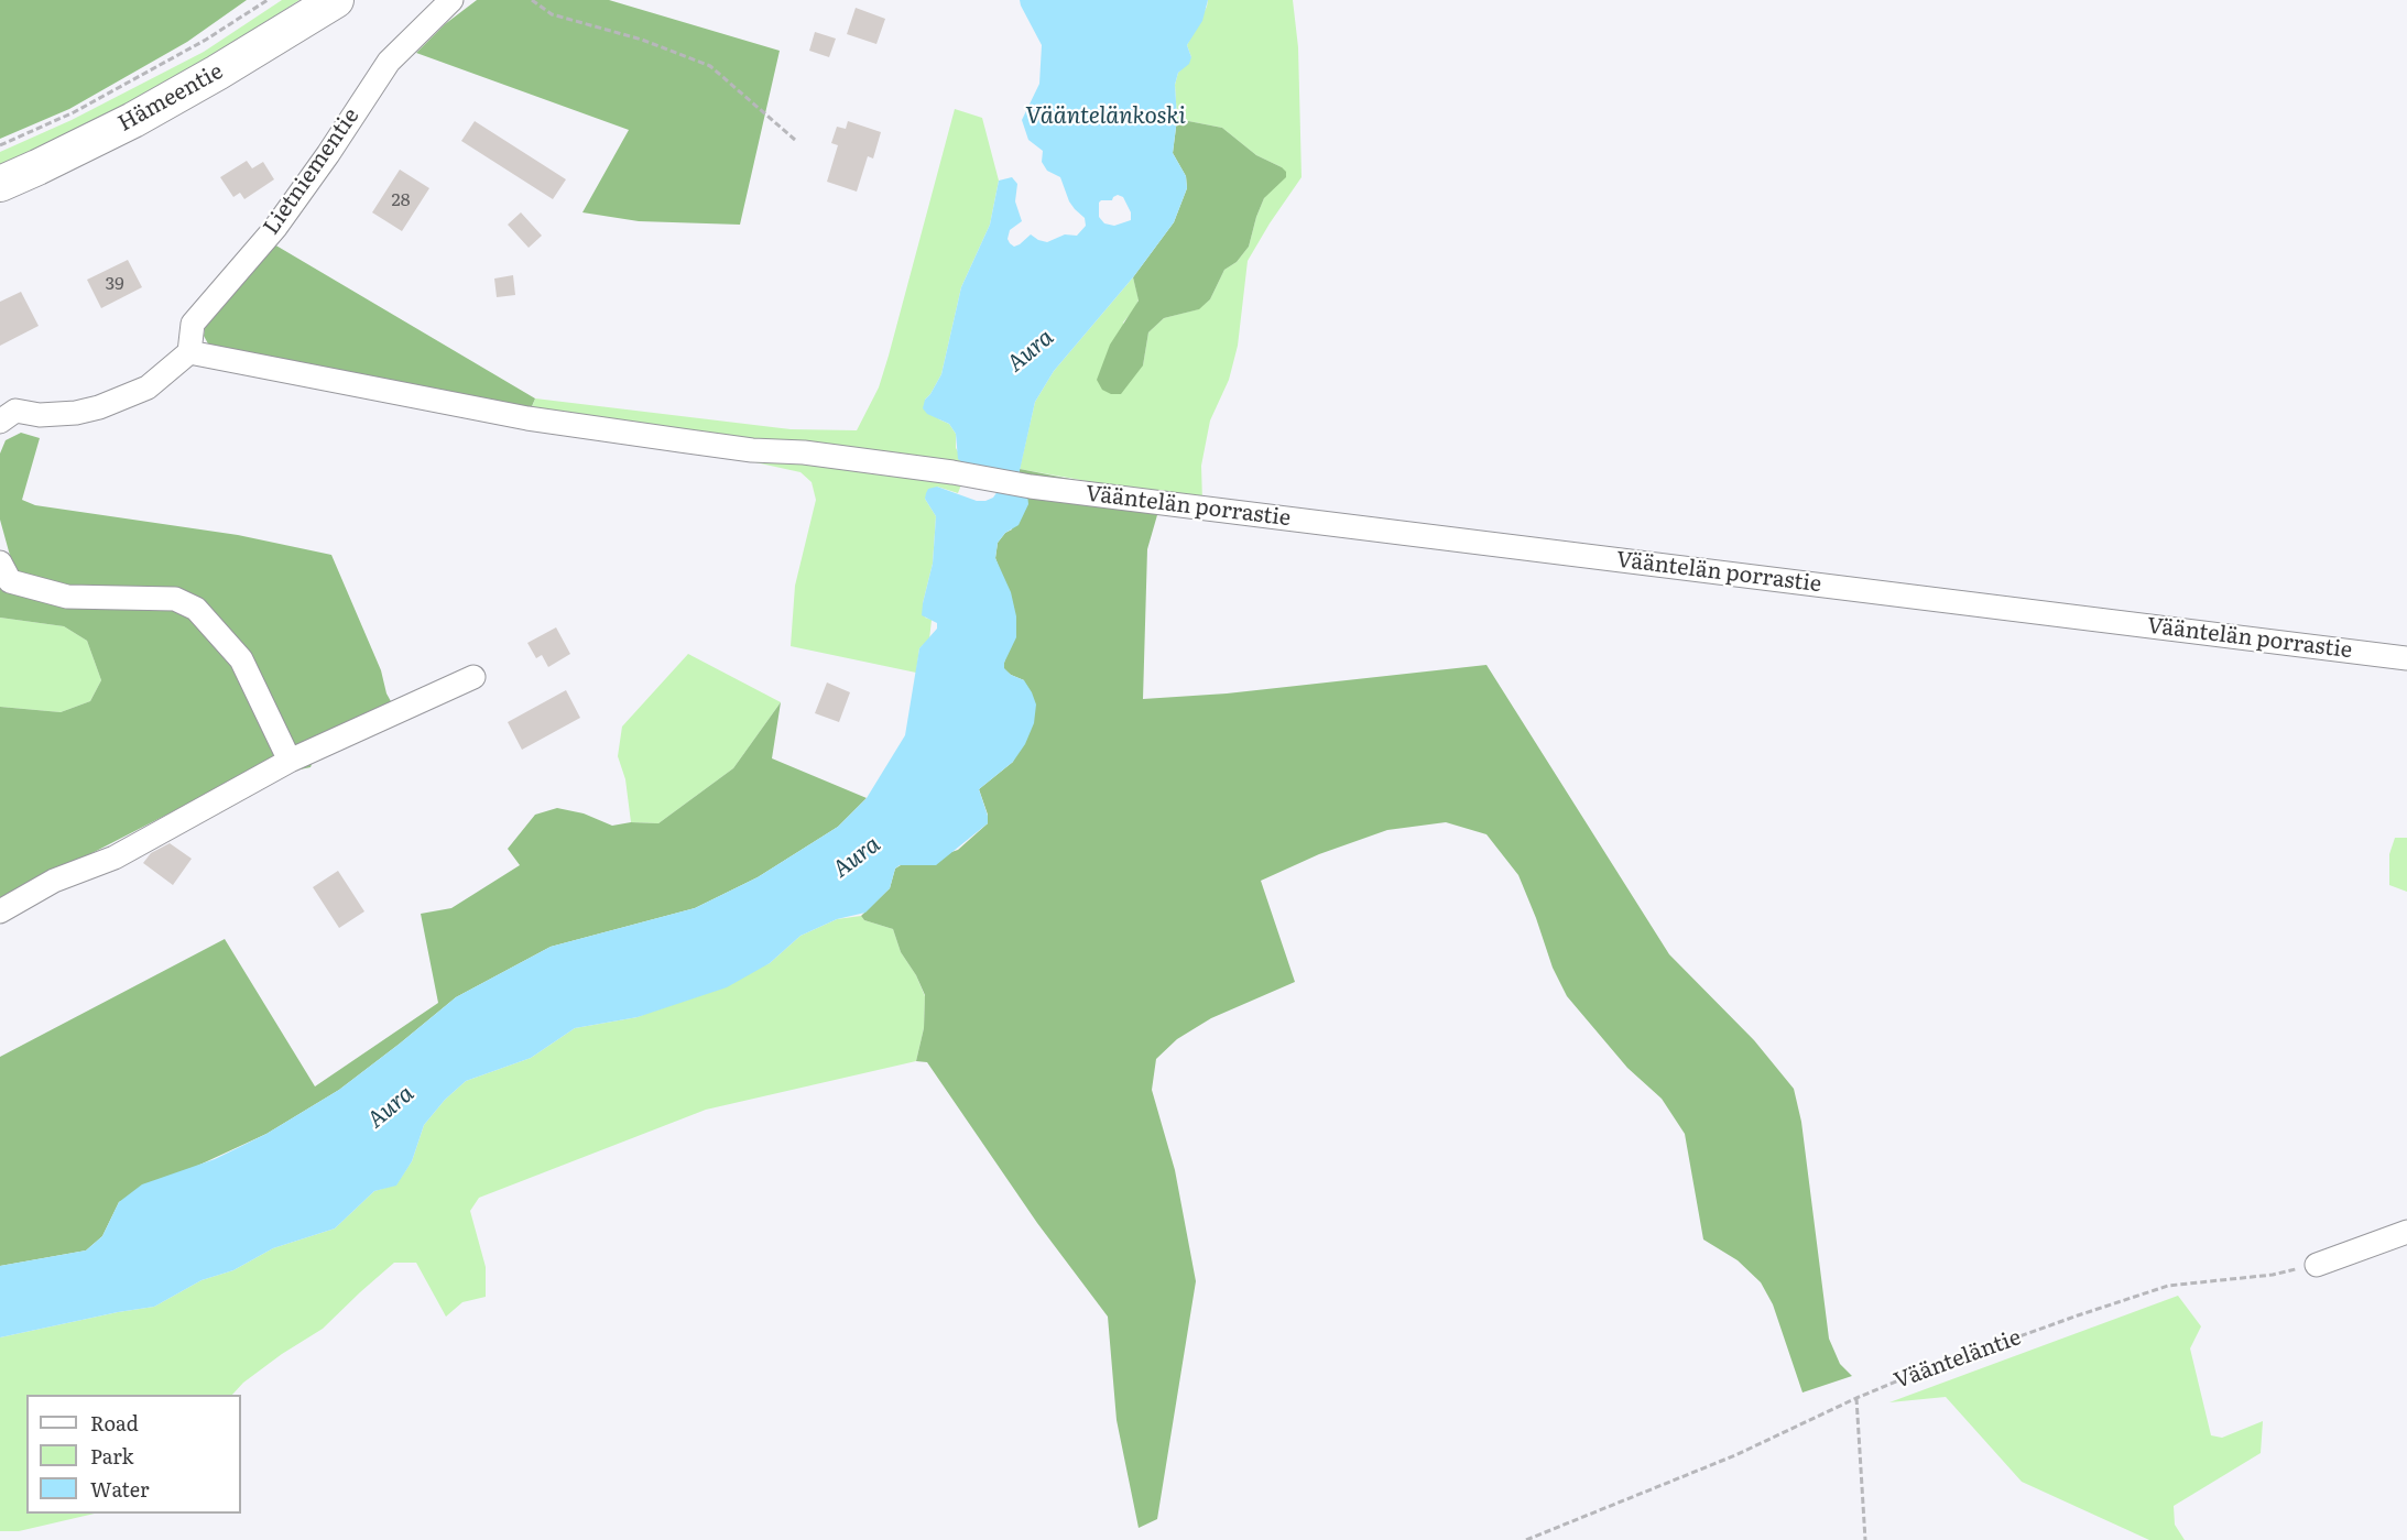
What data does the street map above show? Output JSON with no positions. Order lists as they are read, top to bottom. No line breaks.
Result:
{"streets":{"highway":["Hämeentie"],"street":["Lietniementie","Vääntelän porrastie"],"path":["Väänteläntie"]},"crossings":[["Lietniementie","Vääntelän porrastie"]],"water":["Vääntelänkoski","Aura"],"house_numbers":["28","39"],"legend":["Road","Park","Water"]}
